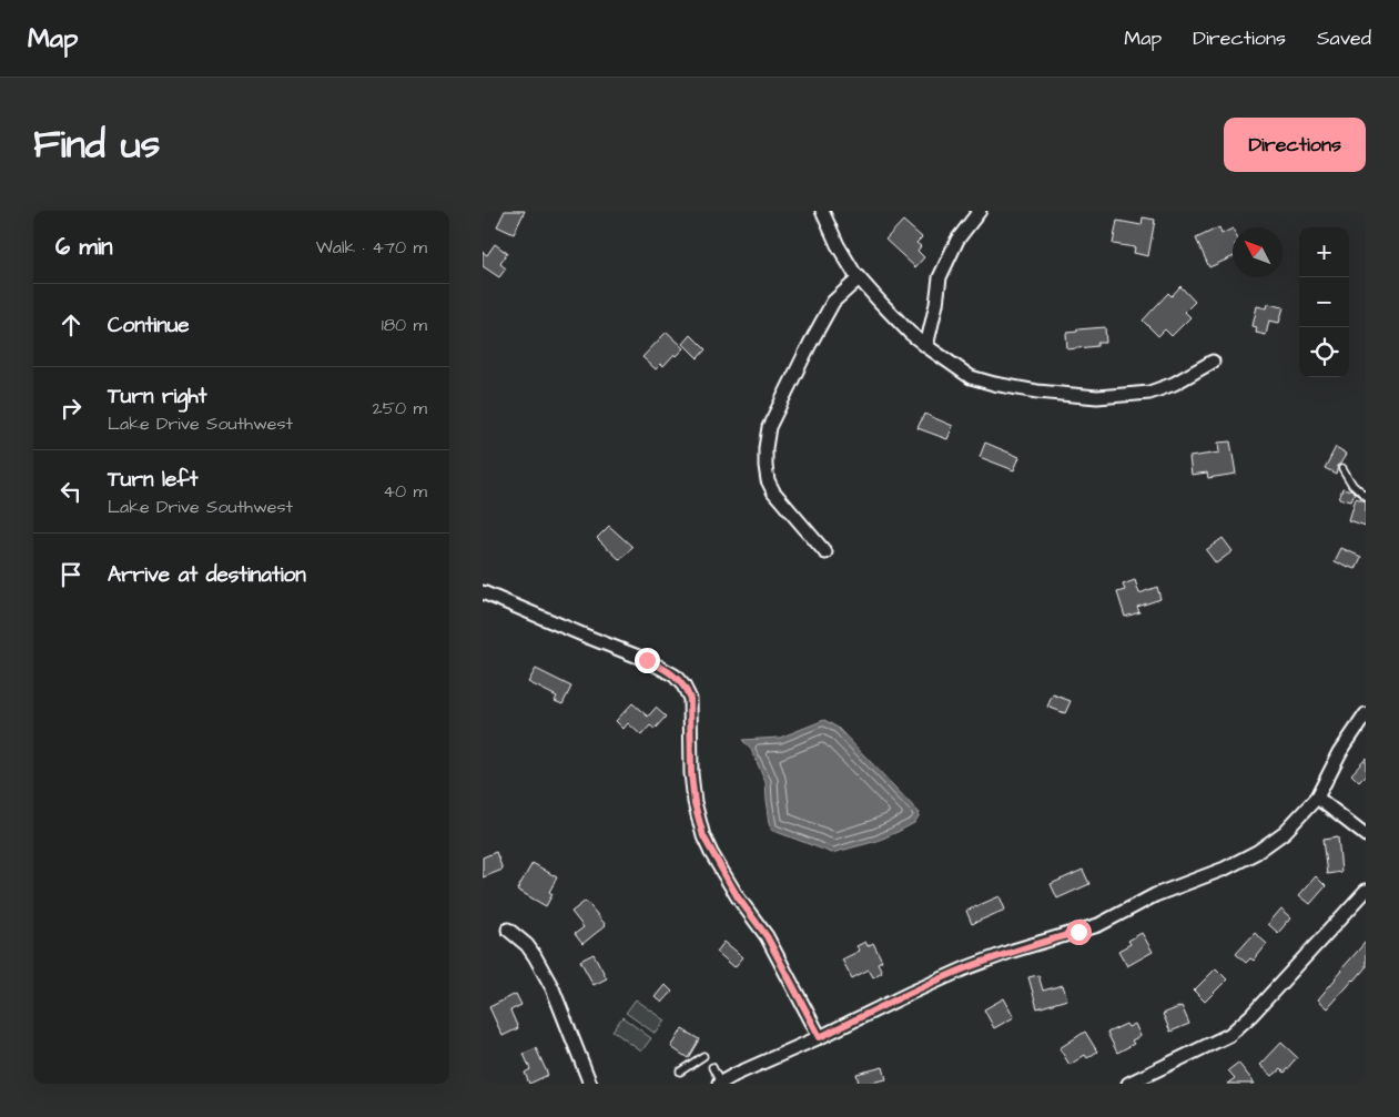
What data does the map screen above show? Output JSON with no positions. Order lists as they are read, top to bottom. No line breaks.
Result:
{"north":"top left","page":{"header":"Map","nav":["Map","Directions","Saved"],"title":"Find us","buttons":"Directions","heading":["6 min","Walk · 470 m"],"map_buttons":["+","−"],"list":[["Continue","180 m"],["Turn right","Lake Drive Southwest","250 m"],["Turn left","Lake Drive Southwest","40 m"],"Arrive at destination"]}}
